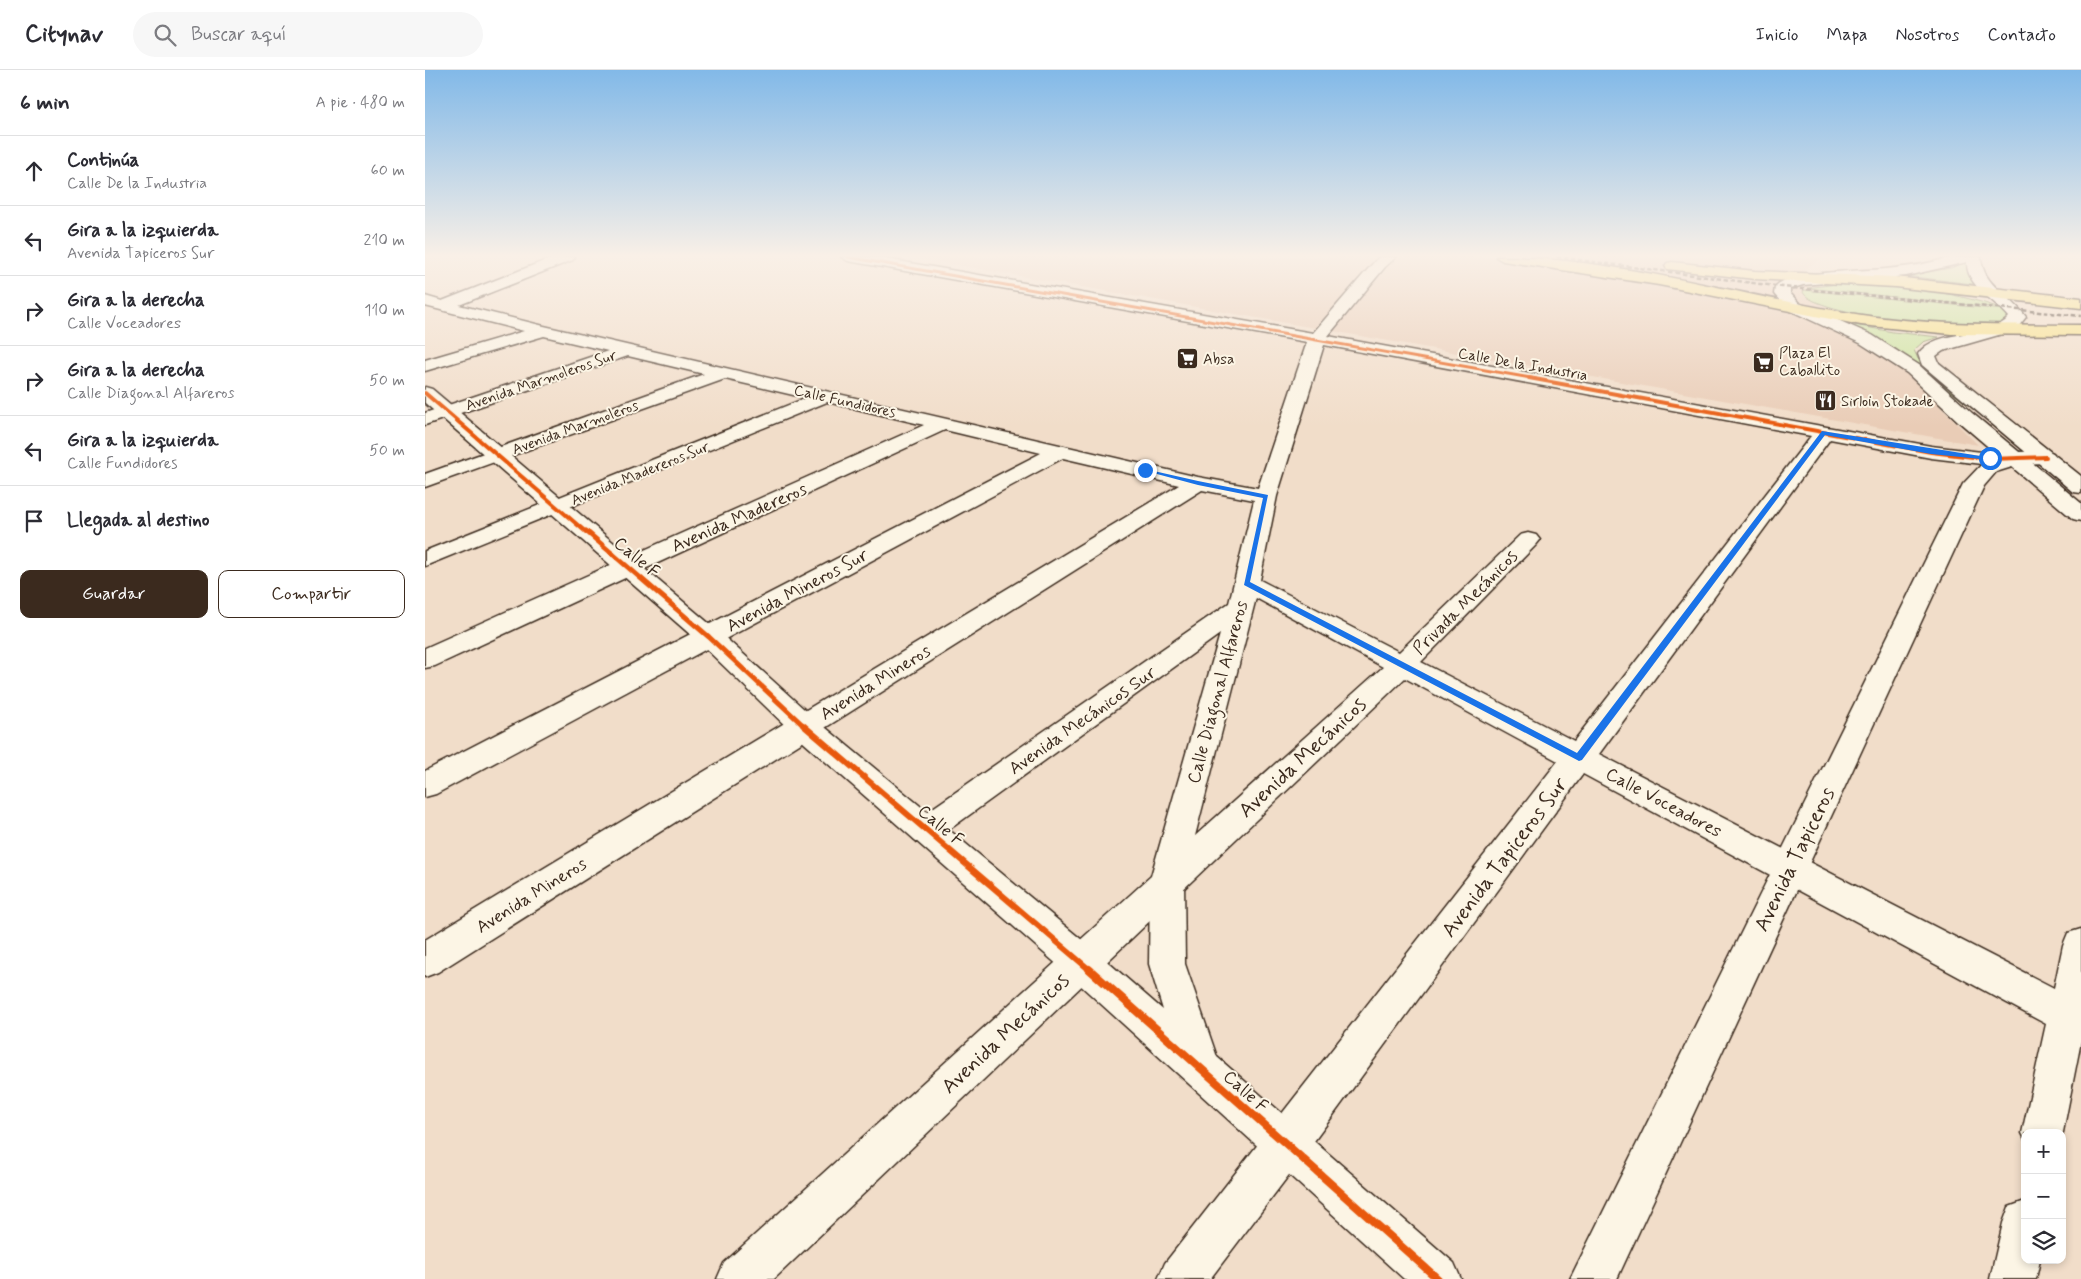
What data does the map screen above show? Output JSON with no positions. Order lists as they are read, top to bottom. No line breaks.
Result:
{"streets":{"street":["Calle De la Industria","Avenida Marmoleros Sur","Calle Fundidores","Avenida Marmoleros","Avenida Madereros Sur","Avenida Madereros","Calle F","Avenida Mineros Sur","Privada Mecánicos","Avenida Mineros","Calle Diagonal Alfareros","Avenida Mecánicos Sur","Avenida Mecánicos","Calle Voceadores","Avenida Tapiceros Sur","Avenida Tapiceros"]},"crossings":[["Calle De la Industria","Calle Diagonal Alfareros"],["Calle De la Industria","Avenida Tapiceros Sur"],["Calle De la Industria","Avenida Tapiceros"],["Avenida Marmoleros Sur","Calle Fundidores"],["Avenida Marmoleros Sur","Calle F"],["Calle Fundidores","Avenida Marmoleros"],["Calle Fundidores","Avenida Madereros Sur"],["Calle Fundidores","Avenida Madereros"],["Calle Fundidores","Avenida Mineros Sur"],["Calle Fundidores","Avenida Mineros"],["Calle Fundidores","Calle Diagonal Alfareros"],["Avenida Marmoleros","Calle F"],["Avenida Madereros Sur","Calle F"],["Avenida Madereros","Calle F"],["Calle F","Avenida Mineros Sur"],["Calle F","Avenida Mineros"],["Calle F","Calle Diagonal Alfareros"],["Calle F","Avenida Mecánicos Sur"],["Calle F","Avenida Mecánicos"],["Calle F","Avenida Tapiceros Sur"],["Privada Mecánicos","Avenida Mecánicos"],["Privada Mecánicos","Calle Voceadores"],["Calle Diagonal Alfareros","Avenida Mecánicos Sur"],["Calle Diagonal Alfareros","Avenida Mecánicos"],["Calle Diagonal Alfareros","Calle Voceadores"],["Avenida Mecánicos Sur","Calle Voceadores"],["Avenida Mecánicos","Calle Voceadores"],["Calle Voceadores","Avenida Tapiceros Sur"],["Calle Voceadores","Avenida Tapiceros"]],"places":{"supermarket":["Absa","Plaza El Caballito"],"restaurant":["Sirloin Stokade"]},"page":{"header":"Citynav","search":"Buscar aquí","nav":["Inicio","Mapa","Nosotros","Contacto"],"heading":["6 min","A pie · 480 m"],"list":[["Continúa","Calle De la Industria","60 m"],["Gira a la izquierda","Avenida Tapiceros Sur","210 m"],["Gira a la derecha","Calle Voceadores","110 m"],["Gira a la derecha","Calle Diagonal Alfareros","50 m"],["Gira a la izquierda","Calle Fundidores","50 m"],"Llegada al destino"],"buttons":["Guardar","Compartir"],"map_buttons":["+","−"]}}
